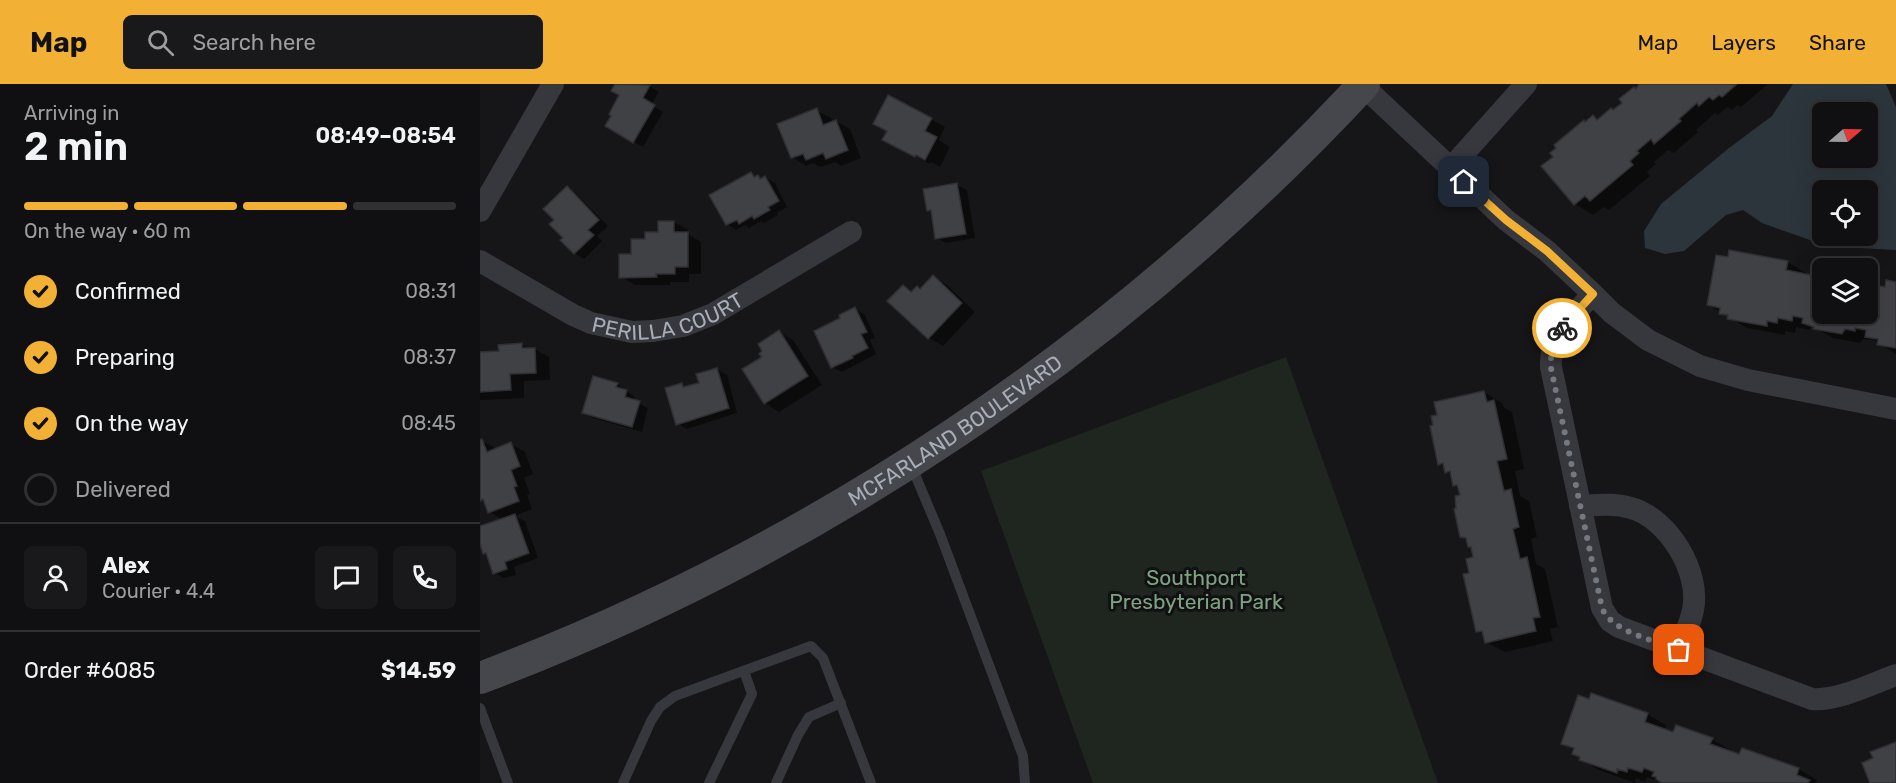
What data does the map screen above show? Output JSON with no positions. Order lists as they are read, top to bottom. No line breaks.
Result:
{"streets":{"street":["PERILLA COURT","MCFARLAND BOULEVARD"]},"parks":["Southport Presbyterian Park"],"north":"right","page":{"header":"Map","search":"Search here","nav":["Map","Layers","Share"],"heading":["2 min","Arriving in","08:49–08:54"],"panel":["Alex","Courier · 4.4","Order #6085","$14.59"],"bar":"On the way · 60 m","list":[["Confirmed","08:31"],["Preparing","08:37"],["On the way","08:45"],"Delivered"]}}
